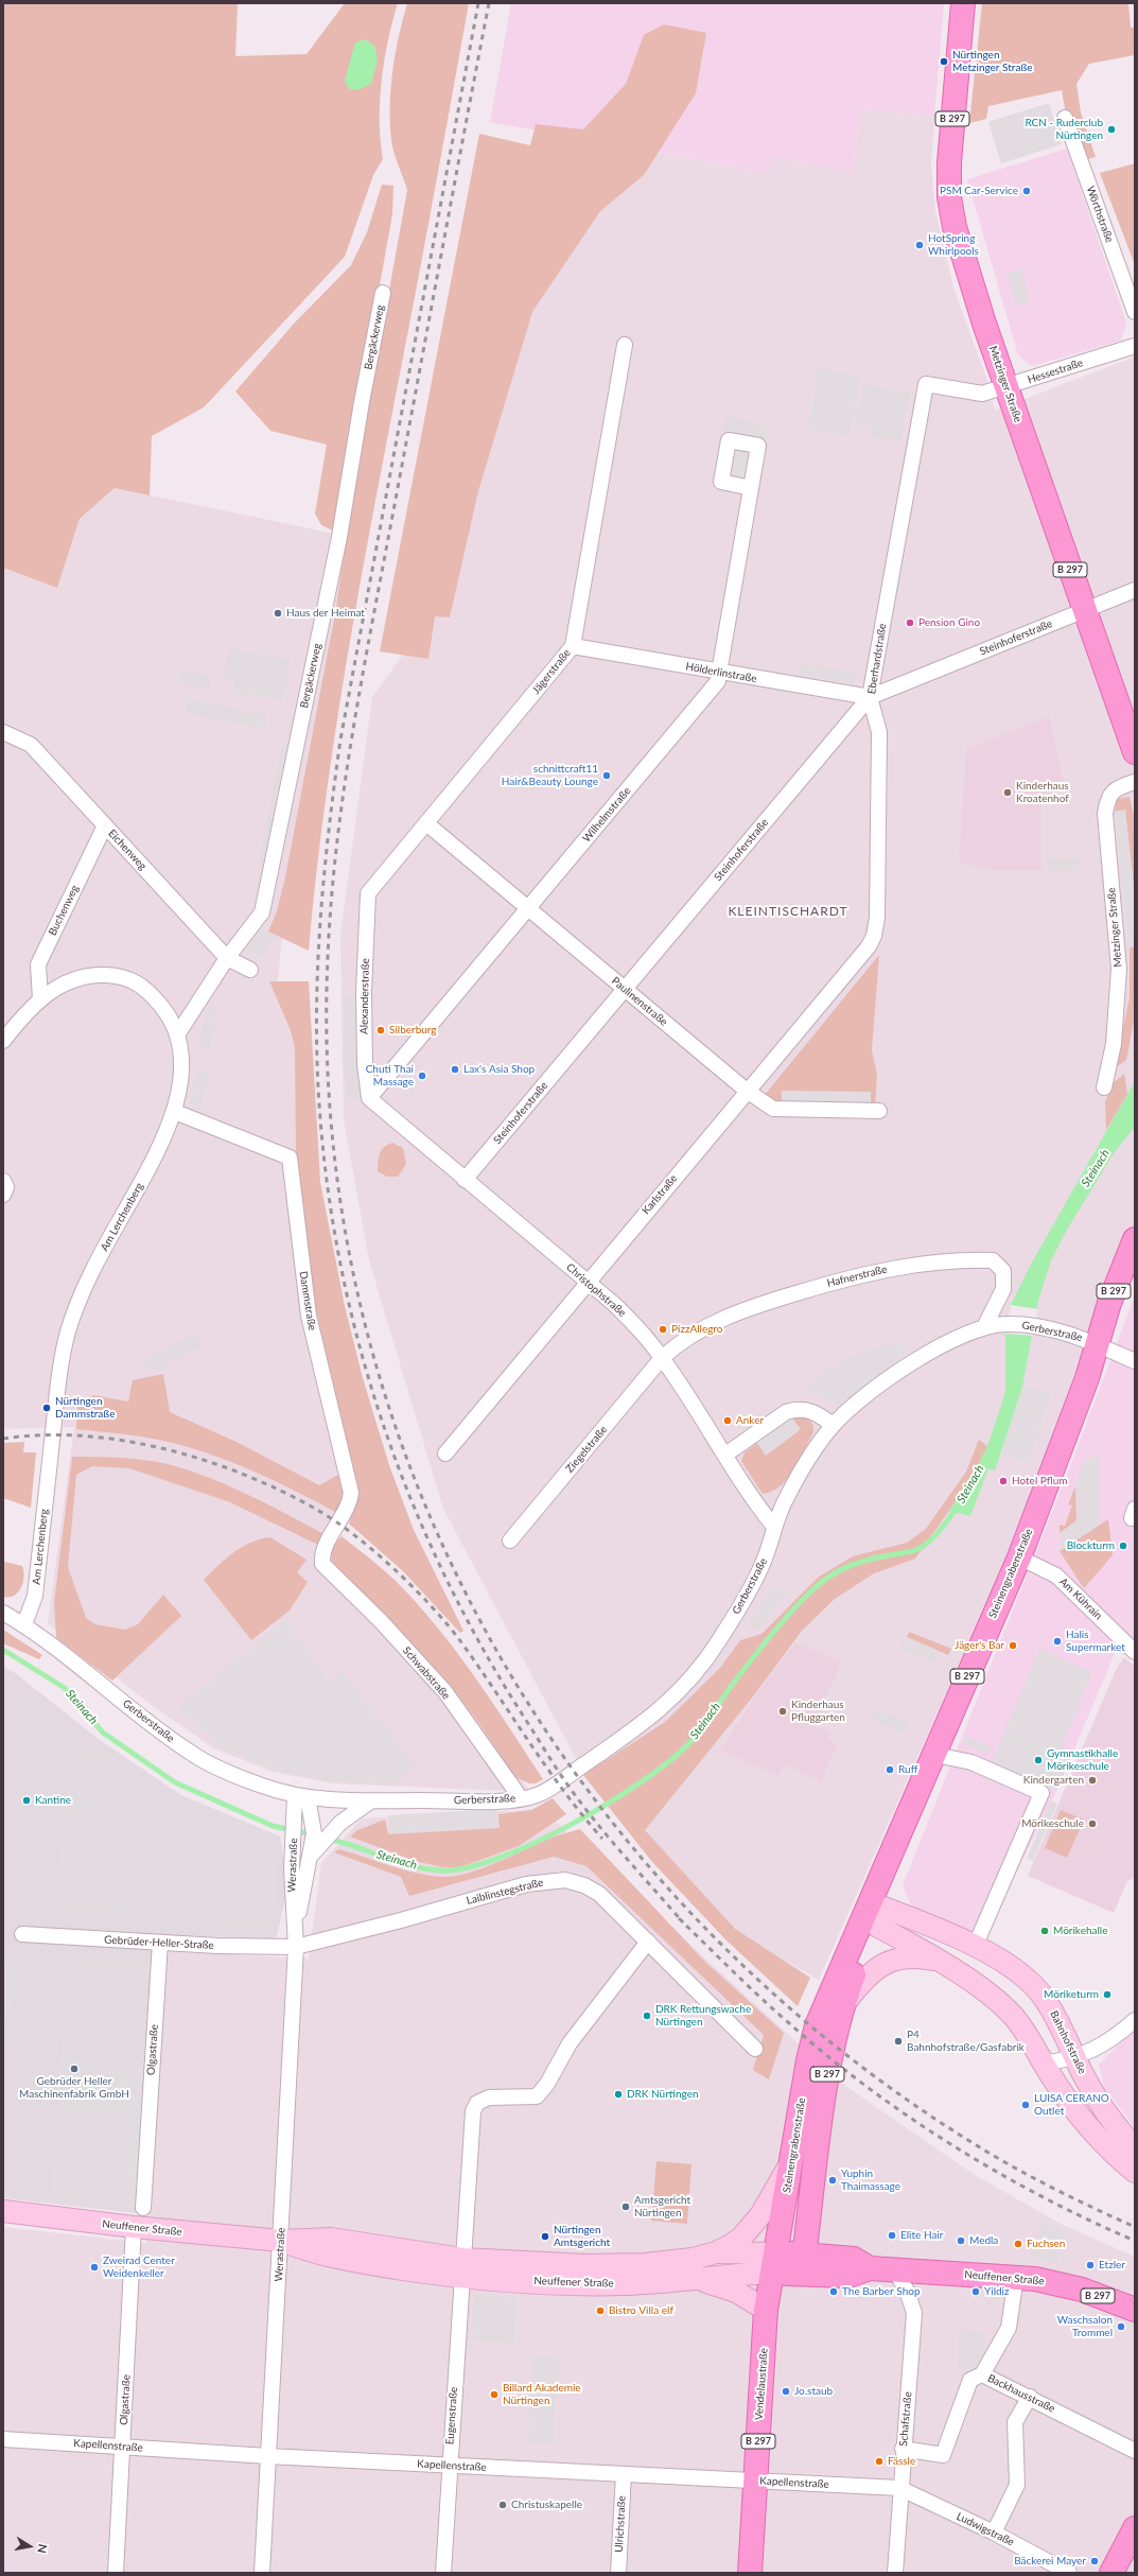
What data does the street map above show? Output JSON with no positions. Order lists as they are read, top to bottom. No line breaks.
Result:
{"streets":{"main road":["B 297","Metzinger Straße","Steinengrabenstraße","Bahnhofstraße","Neuffener Straße","Vendelaustraße"],"street":["Wörthstraße","Bergäckerweg","Hessestraße","Steinhoferstraße","Eberhardstraße","Jägerstraße","Hölderlinstraße","Wilhelmstraße","Eichenweg","Buchenweg","Alexanderstraße","Paulinenstraße","Karlstraße","Am Lerchenberg","Hafnerstraße","Christophstraße","Dammstraße","Gerberstraße","Ziegelstraße","Am Kührain","Schwabstraße","Werastraße","Laiblinstegstraße","Gebrüder-Heller-Straße","Olgastraße","Backhausstraße","Eugenstraße","Schafstraße","Kapellenstraße","Ulrichstraße","Ludwigstraße"]},"crossings":[["Bergäckerweg","Eichenweg"],["Bergäckerweg","Am Lerchenberg"],["Hessestraße","Metzinger Straße"],["Hessestraße","Eberhardstraße"],["Metzinger Straße","Steinhoferstraße"],["Steinhoferstraße","Eberhardstraße"],["Steinhoferstraße","Hölderlinstraße"],["Steinhoferstraße","Paulinenstraße"],["Steinhoferstraße","Christophstraße"],["Eberhardstraße","Hölderlinstraße"],["Eberhardstraße","Karlstraße"],["Jägerstraße","Hölderlinstraße"],["Jägerstraße","Alexanderstraße"],["Jägerstraße","Paulinenstraße"],["Hölderlinstraße","Wilhelmstraße"],["Wilhelmstraße","Alexanderstraße"],["Wilhelmstraße","Paulinenstraße"],["Wilhelmstraße","Christophstraße"],["Eichenweg","Buchenweg"],["Buchenweg","Am Lerchenberg"],["Alexanderstraße","Christophstraße"],["Paulinenstraße","Karlstraße"],["Karlstraße","Christophstraße"],["Am Lerchenberg","Dammstraße"],["Am Lerchenberg","Gerberstraße"],["Hafnerstraße","Christophstraße"],["Hafnerstraße","Gerberstraße"],["Hafnerstraße","Ziegelstraße"],["Christophstraße","Gerberstraße"],["Christophstraße","Ziegelstraße"],["Dammstraße","Schwabstraße"],["Gerberstraße","Steinengrabenstraße"],["Gerberstraße","Schwabstraße"],["Gerberstraße","Werastraße"],["Steinengrabenstraße","Am Kührain"],["Steinengrabenstraße","Bahnhofstraße"],["Steinengrabenstraße","Neuffener Straße"],["Steinengrabenstraße","Vendelaustraße"],["Werastraße","Laiblinstegstraße"],["Werastraße","Gebrüder-Heller-Straße"],["Werastraße","Neuffener Straße"],["Werastraße","Kapellenstraße"],["Laiblinstegstraße","Gebrüder-Heller-Straße"],["Gebrüder-Heller-Straße","Olgastraße"],["Olgastraße","Neuffener Straße"],["Olgastraße","Kapellenstraße"],["Neuffener Straße","Vendelaustraße"],["Neuffener Straße","Eugenstraße"],["Neuffener Straße","Schafstraße"],["Vendelaustraße","Kapellenstraße"],["Backhausstraße","Schafstraße"],["Eugenstraße","Kapellenstraße"],["Schafstraße","Kapellenstraße"],["Schafstraße","Ludwigstraße"],["Kapellenstraße","Ulrichstraße"],["Kapellenstraße","Ludwigstraße"]],"districts":["KLEINTISCHARDT"],"water":["Steinach"],"places":["Nürtingen Metzinger Straße","RCN - Ruderclub Nürtingen","PSM Car-Service","HotSpring Whirlpools","Haus der Heimat","Pension Gino","schnittcraft11 Hair&Beauty Lounge","Kinderhaus Kroatenhof","Silberburg","Lax's Asia Shop","Chuti Thai Massage","PizzAllegro","Nürtingen Dammstraße","Anker","Hotel Pflum","Blockturm","Halis Supermarket","Jäger's Bar","Kinderhaus Pfluggarten","Gymnastikhalle Mörikeschule","Ruff","Kindergarten","Kantine","Mörikeschule","Mörikehalle","Möriketurm","DRK Rettungswache Nürtingen","P4 Bahnhofstraße/Gasfabrik","Gebrüder Heller Maschinenfabrik GmbH","DRK Nürtingen","LUISA CERANO Outlet","Yuphin Thaimassage","Amtsgericht Nürtingen","Elite Hair","Nürtingen Amtsgericht","Medla","Fuchsen","Etzler","Zweirad Center Weidenkeller","The Barber Shop","Yildiz","Bistro Villa elf","Waschsalon Trommel","Jo.staub","Billard Akademie Nürtingen","Fässle","Christuskapelle","Bäckerei Mayer"],"north":"right"}
